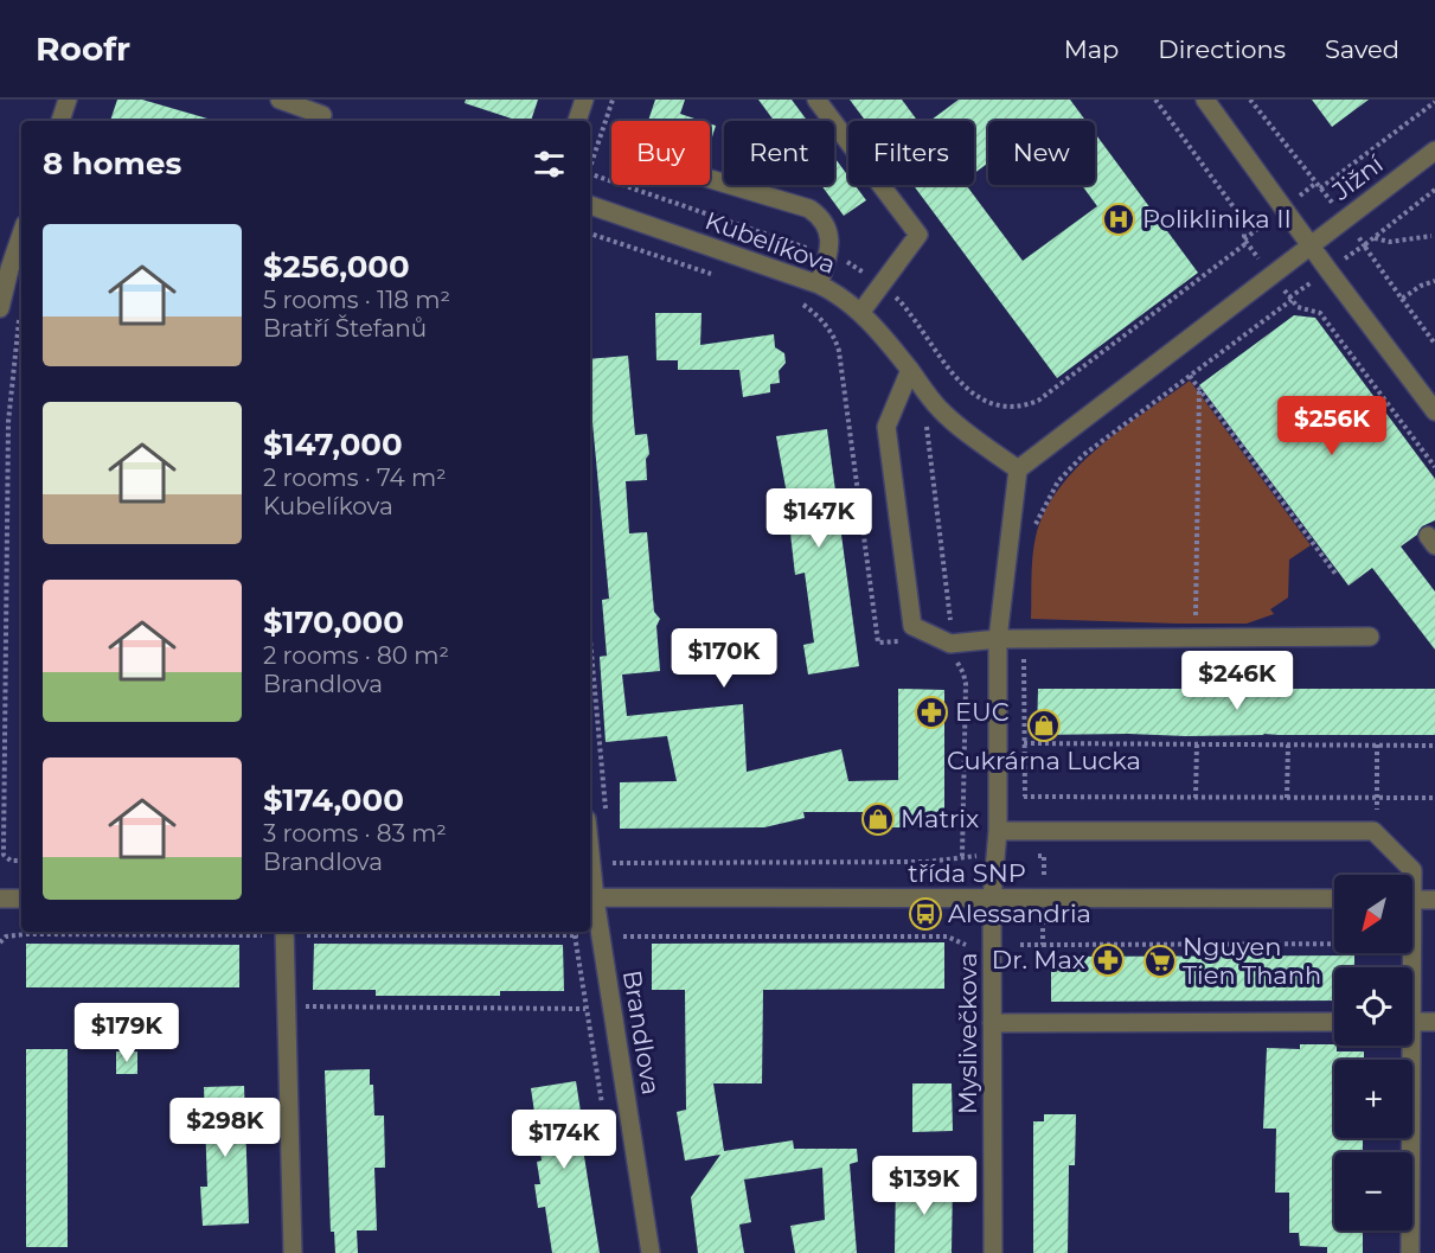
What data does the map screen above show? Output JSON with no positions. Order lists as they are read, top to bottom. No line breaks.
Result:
{"streets":{"street":["Jižní","Kubelíkova","třída SNP","Brandlova","Myslivečkova"]},"crossings":[["třída SNP","Brandlova"],["třída SNP","Myslivečkova"]],"places":{"hospital":["Poliklinika II"],"pharmacy":["EUC","Dr. Max"],"shop":["Cukrárna Lucka","Matrix"],"bus stop":["Alessandria"],"supermarket":["Nguyen Tien Thanh"]},"north":"bottom left","page":{"header":"Roofr","nav":["Map","Directions","Saved"],"chip":["Buy","Rent","Filters","New"],"heading":"8 homes","list":[{"name":"$256,000","note":"5 rooms · 118 m² · Bratří Štefanů"},{"name":"$147,000","note":"2 rooms · 74 m² · Kubelíkova"},{"name":"$170,000","note":"2 rooms · 80 m² · Brandlova"},{"name":"$174,000","note":"3 rooms · 83 m² · Brandlova"}],"price":["$256K","$147K","$170K","$246K","$179K","$298K","$174K","$139K"],"map_buttons":["+","−"]}}
